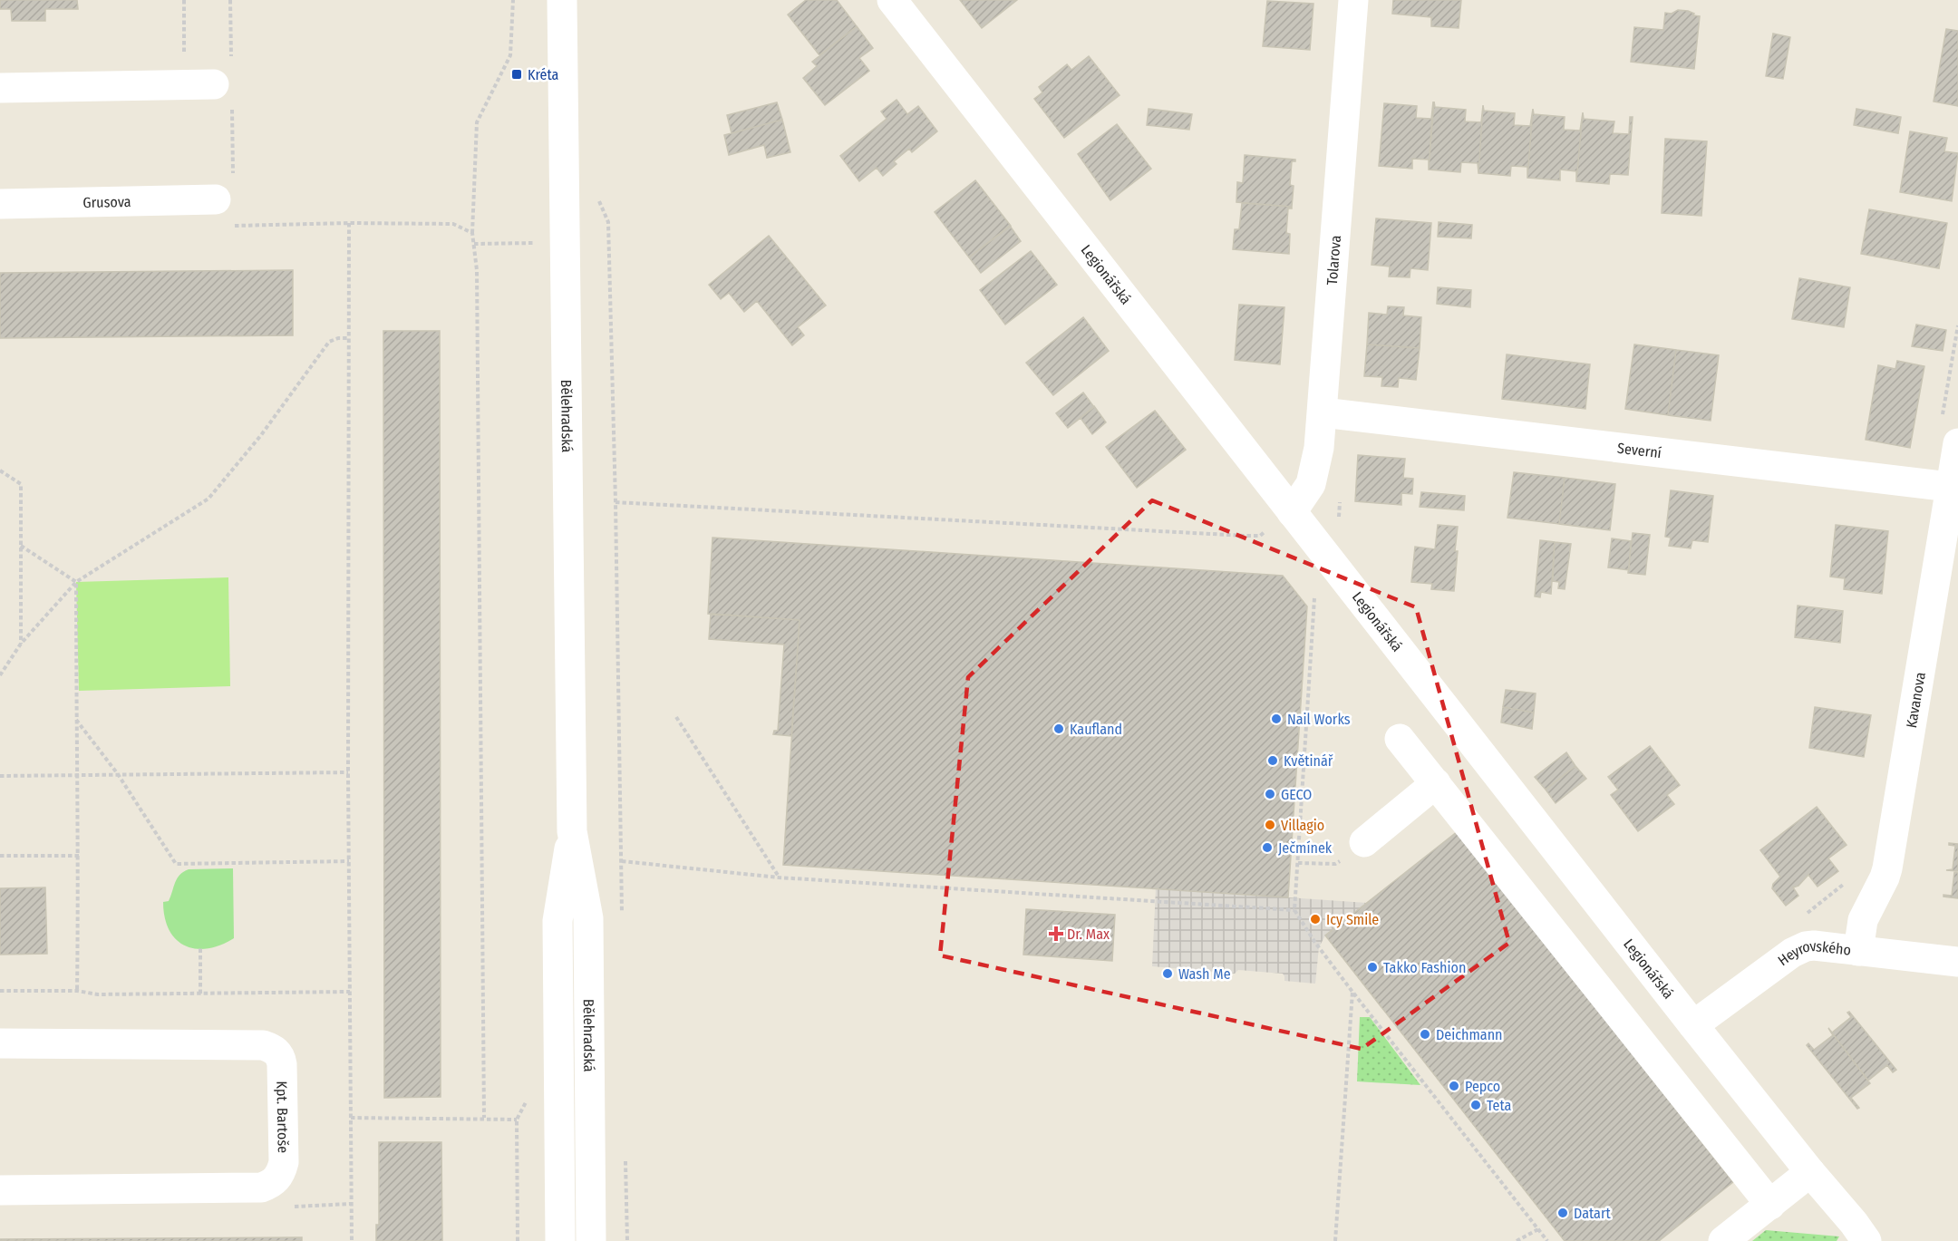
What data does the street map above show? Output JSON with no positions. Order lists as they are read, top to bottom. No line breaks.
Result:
{"streets":{"street":["Grusova","Tolarova","Legionářská","Bělehradská","Severní","Kavanova","Heyrovského","Kpt. Bartoše"]},"crossings":[["Tolarova","Legionářská"],["Tolarova","Severní"],["Legionářská","Heyrovského"],["Severní","Kavanova"],["Kavanova","Heyrovského"]],"places":{"transit":["Kréta"],"other":["Nail Works","Kaufland","Květinář","GECO","Villagio","Ječmínek","Icy Smile","Takko Fashion","Wash Me","Deichmann","Pepco","Teta","Datart"],"health":["Dr. Max"]}}
